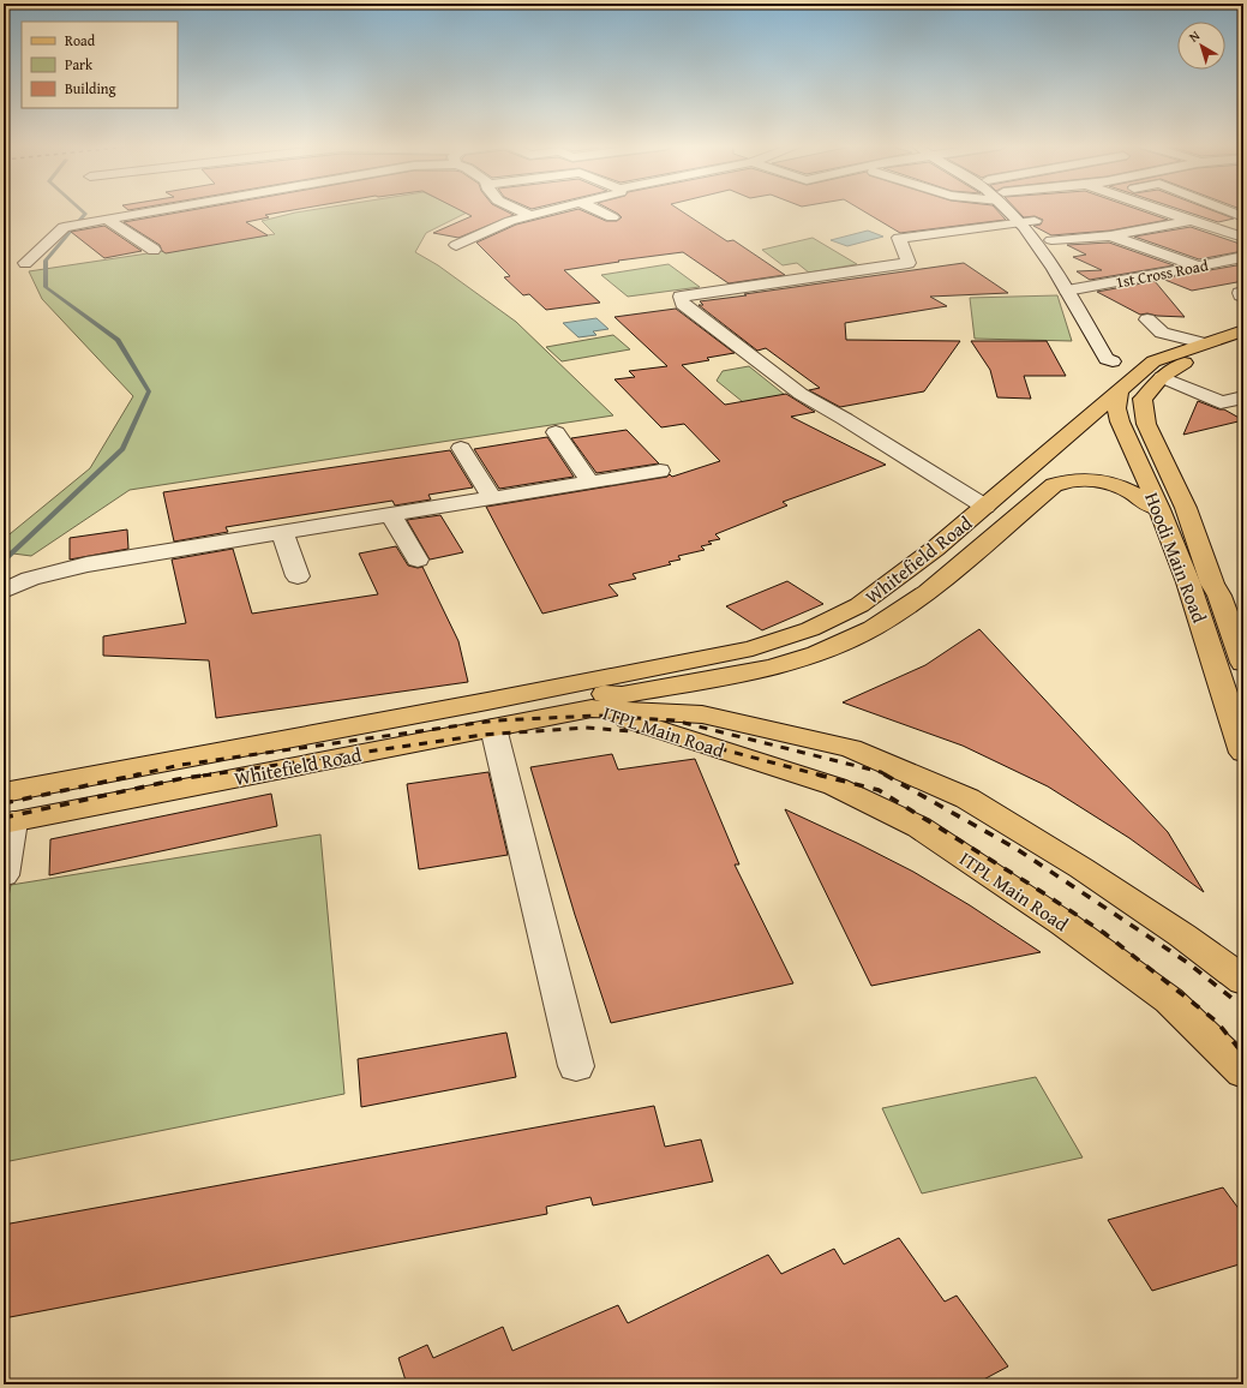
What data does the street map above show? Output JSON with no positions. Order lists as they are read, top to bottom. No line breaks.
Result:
{"streets":{"main road":["Hoodi Main Road","Whitefield Road","ITPL Main Road"],"street":["1st Cross Road"]},"crossings":[["1st Cross Road","Hoodi Main Road"],["Hoodi Main Road","Whitefield Road"],["Whitefield Road","ITPL Main Road"]],"legend":["Road","Park","Building"],"north":"top left"}
